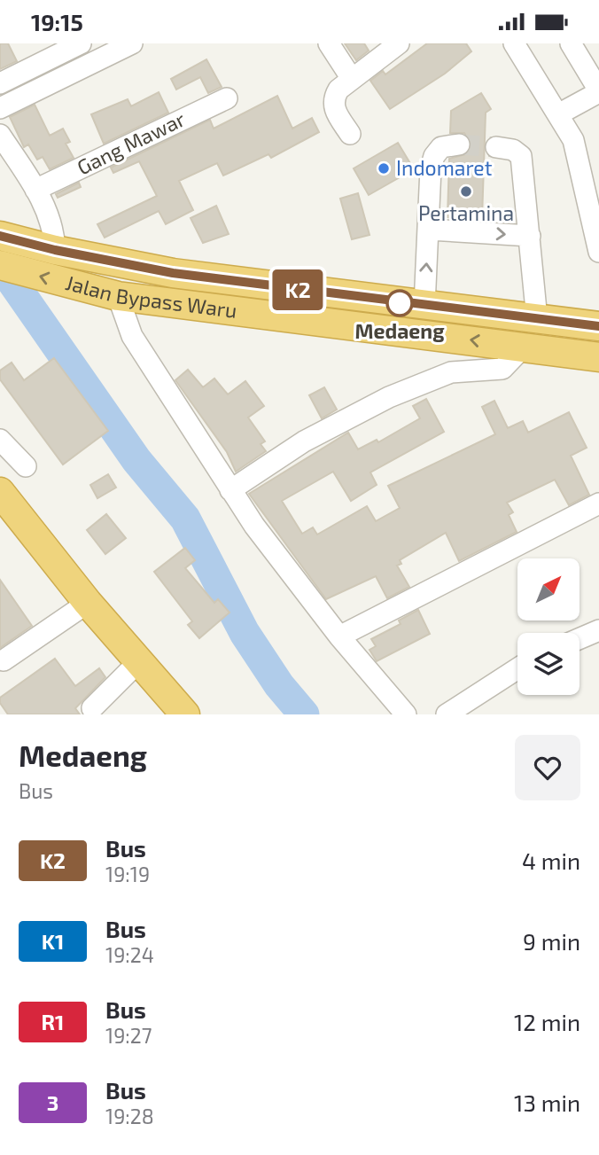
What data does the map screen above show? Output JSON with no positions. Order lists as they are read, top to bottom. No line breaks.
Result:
{"streets":{"highway":["Jalan Bypass Waru"],"street":["Gang Mawar"]},"places":["Indomaret","Pertamina","Medaeng"],"lines":["bus line K2"],"north":"top right","page":{"status":"19:15","on_map":"K2","heading":["Medaeng","Bus"],"list":[{"mark":"K2","name":"Bus","note":"19:19","value":"4 min"},{"mark":"K1","name":"Bus","note":"19:24","value":"9 min"},{"mark":"R1","name":"Bus","note":"19:27","value":"12 min"},{"mark":"3","name":"Bus","note":"19:28","value":"13 min"}]}}
